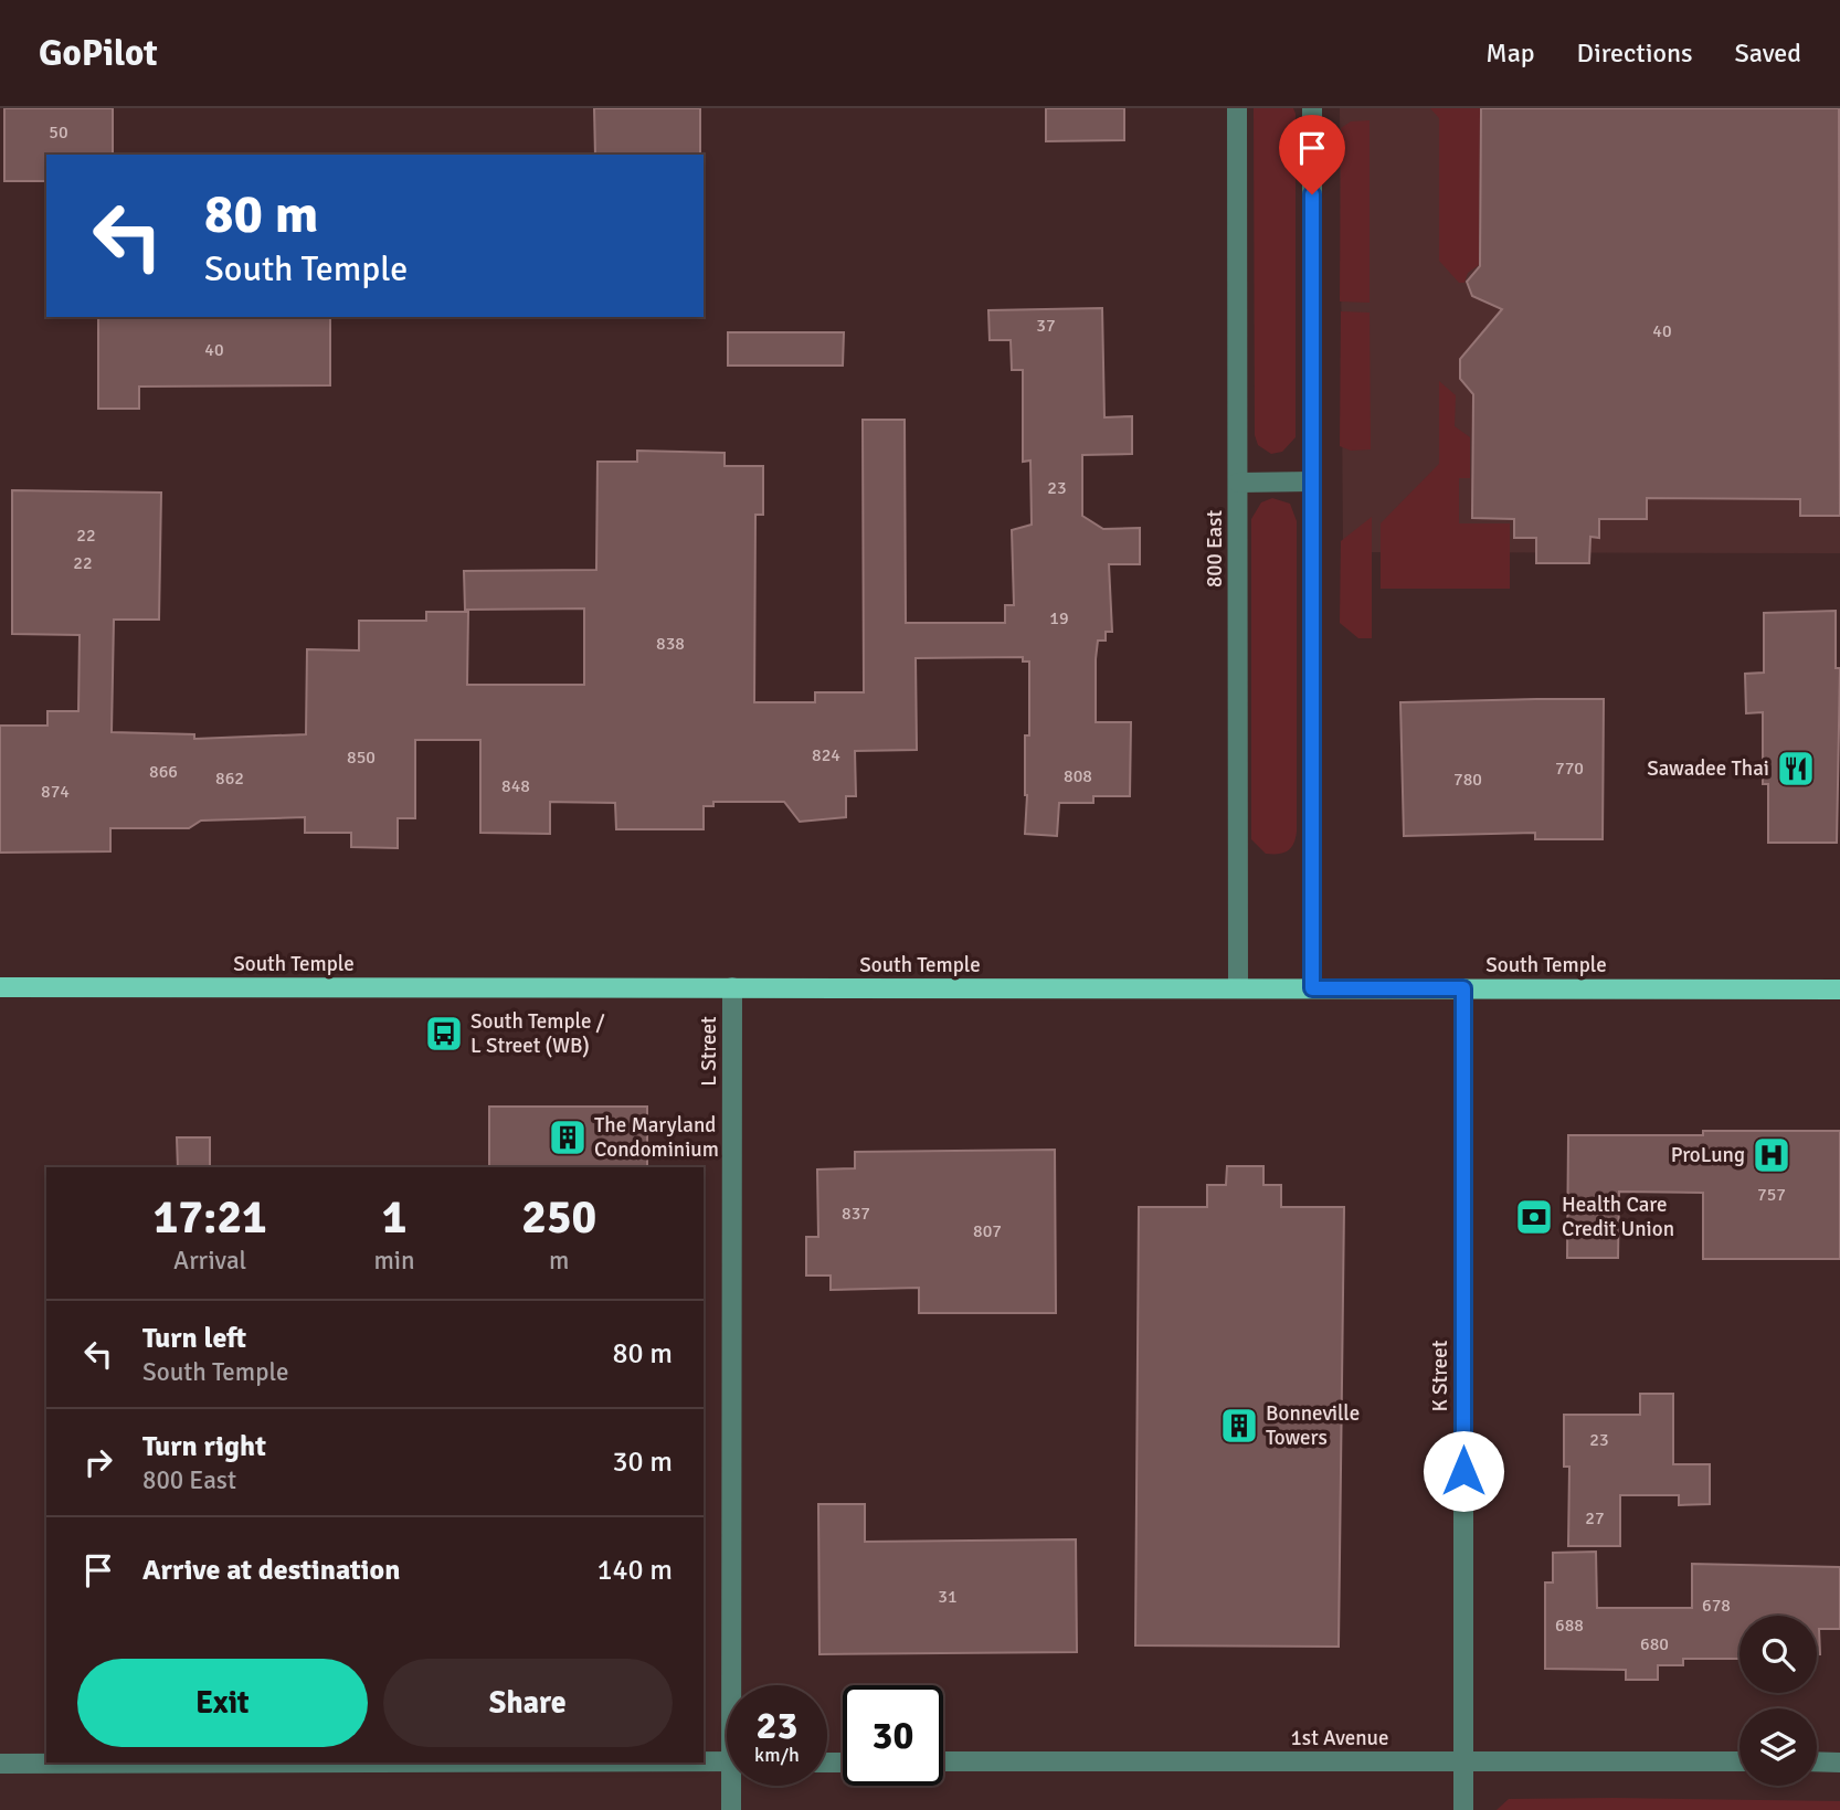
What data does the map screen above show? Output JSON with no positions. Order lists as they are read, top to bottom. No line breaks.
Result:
{"streets":{"main road":["South Temple"],"street":["800 East","L Street","K Street","1st Avenue"]},"crossings":[["800 East","South Temple"],["South Temple","L Street"],["South Temple","K Street"],["K Street","1st Avenue"]],"places":{"restaurant":["Sawadee Thai"],"bus stop":["South Temple / L Street (WB)"],"building":["The Maryland Condominium","Bonneville Towers"],"hospital":["ProLung"],"bank":["Health Care Credit Union"]},"house_numbers":["50","37","40","40","23","22","22","19","838","824","850","770","866","808","862","780","848","874","757","837","807","23","27","31","678","688","680"],"page":{"header":"GoPilot","nav":["Map","Directions","Saved"],"turn":["80 m","South Temple"],"eta":["17:21","Arrival","1","min","250","m"],"list":[{"name":"Turn left","note":"South Temple","value":"80 m"},{"name":"Turn right","note":"800 East","value":"30 m"},{"name":"Arrive at destination","value":"140 m"}],"buttons":["Exit","Share"],"speed":"23 km/h","limit":"30"}}
